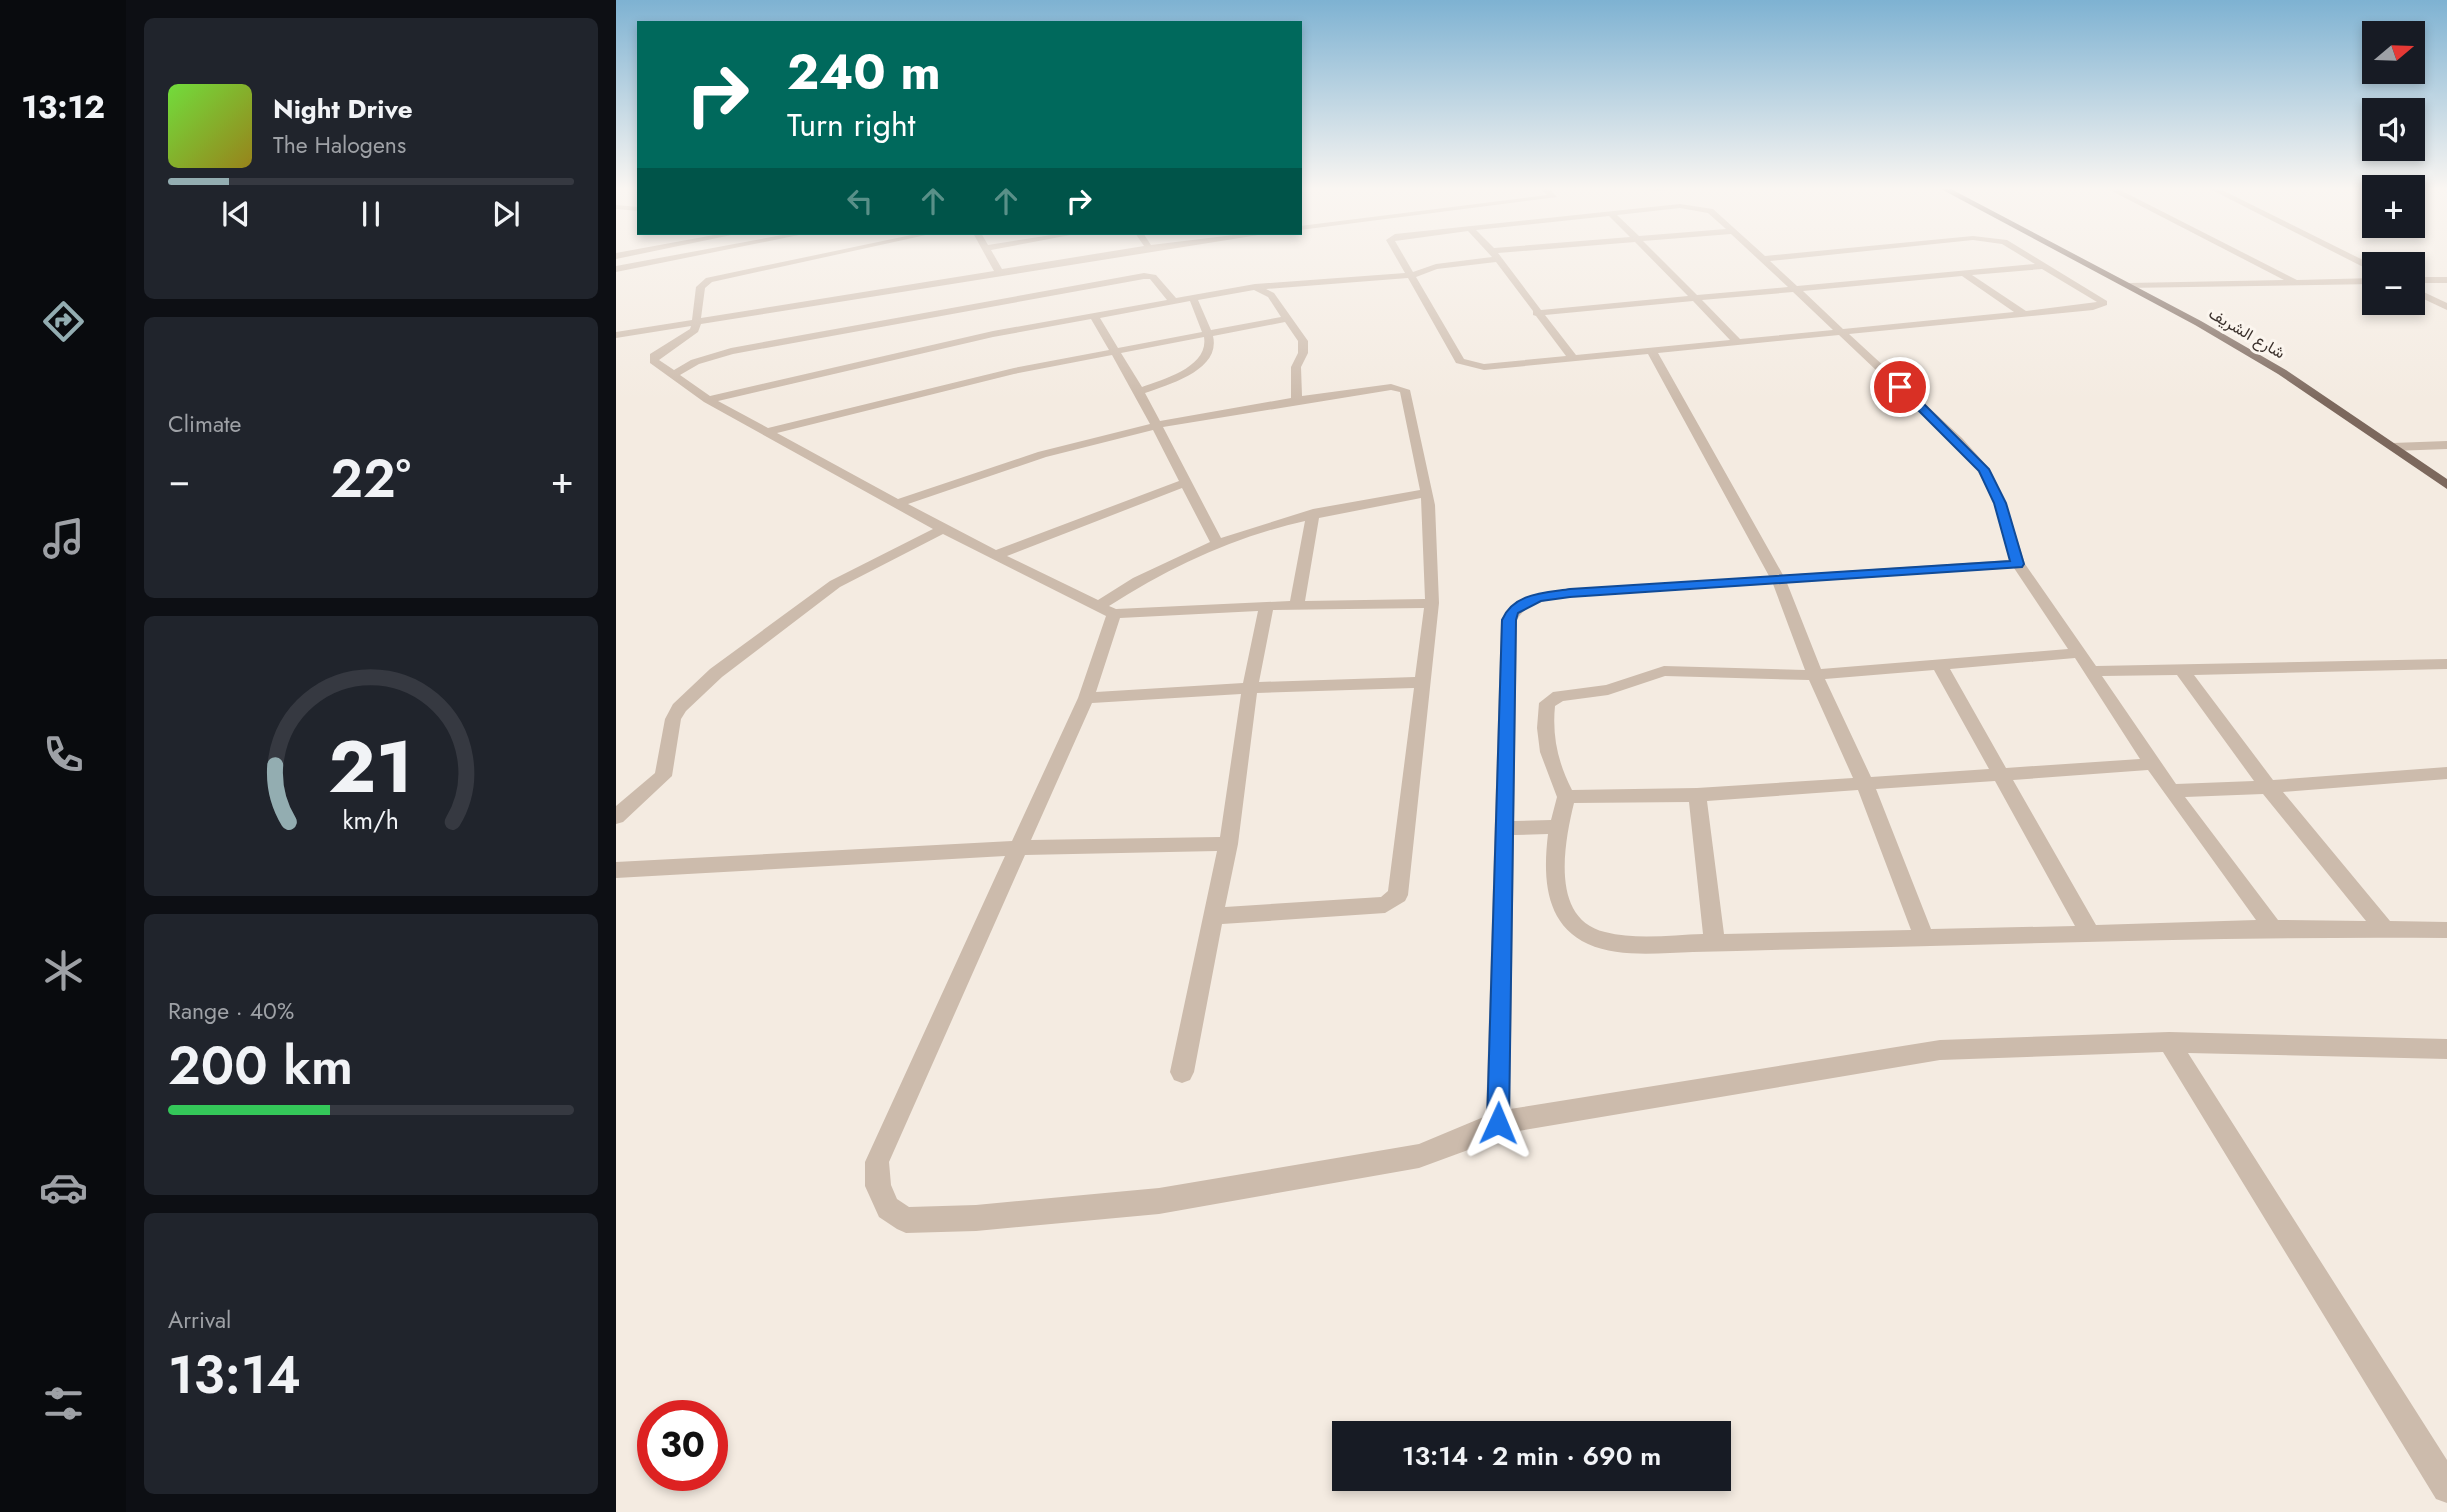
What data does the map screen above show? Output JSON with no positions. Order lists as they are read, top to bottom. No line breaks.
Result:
{"streets":{"main road":["شارع الشريف"]},"north":"right","page":{"tabs":"13:12","map_buttons":["+","−"],"turn":["240 m","Turn right"],"song":["Night Drive","The Halogens"],"tile":["Climate",["Range · 40%","200 km"],["Arrival","13:14"]],"heat":["−","22°","+"],"limit":"30","trip":"13:14 · 2 min · 690 m","gauge":["21","km/h"]}}
